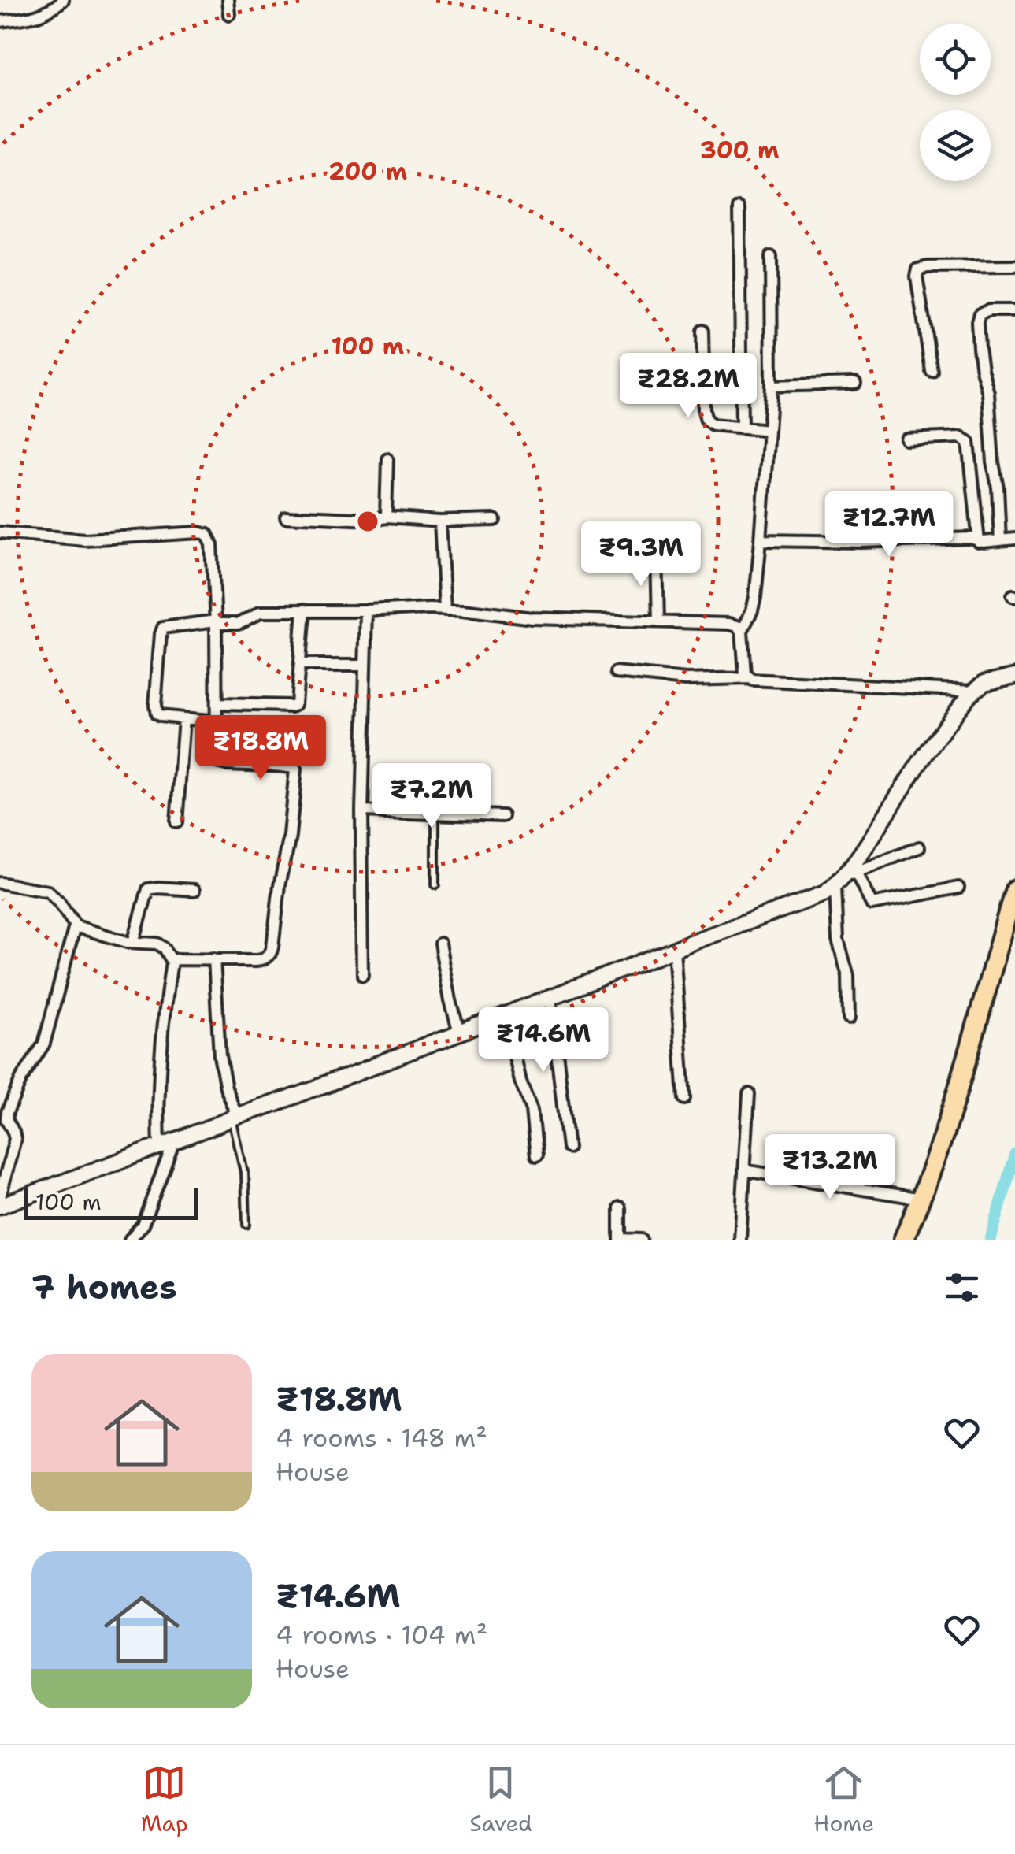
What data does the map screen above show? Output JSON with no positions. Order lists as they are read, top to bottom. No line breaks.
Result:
{"scale_bar":"100 m","page":{"price":["₹28.2M","₹12.7M","₹9.3M","₹18.8M","₹7.2M","₹14.6M","₹13.2M"],"scale":"100 m","heading":"7 homes","list":[{"name":"₹18.8M","note":"4 rooms · 148 m² · House"},{"name":"₹14.6M","note":"4 rooms · 104 m² · House"}],"tabs":["Map","Saved","Home"]},"rings":["300 m","200 m","100 m"]}
